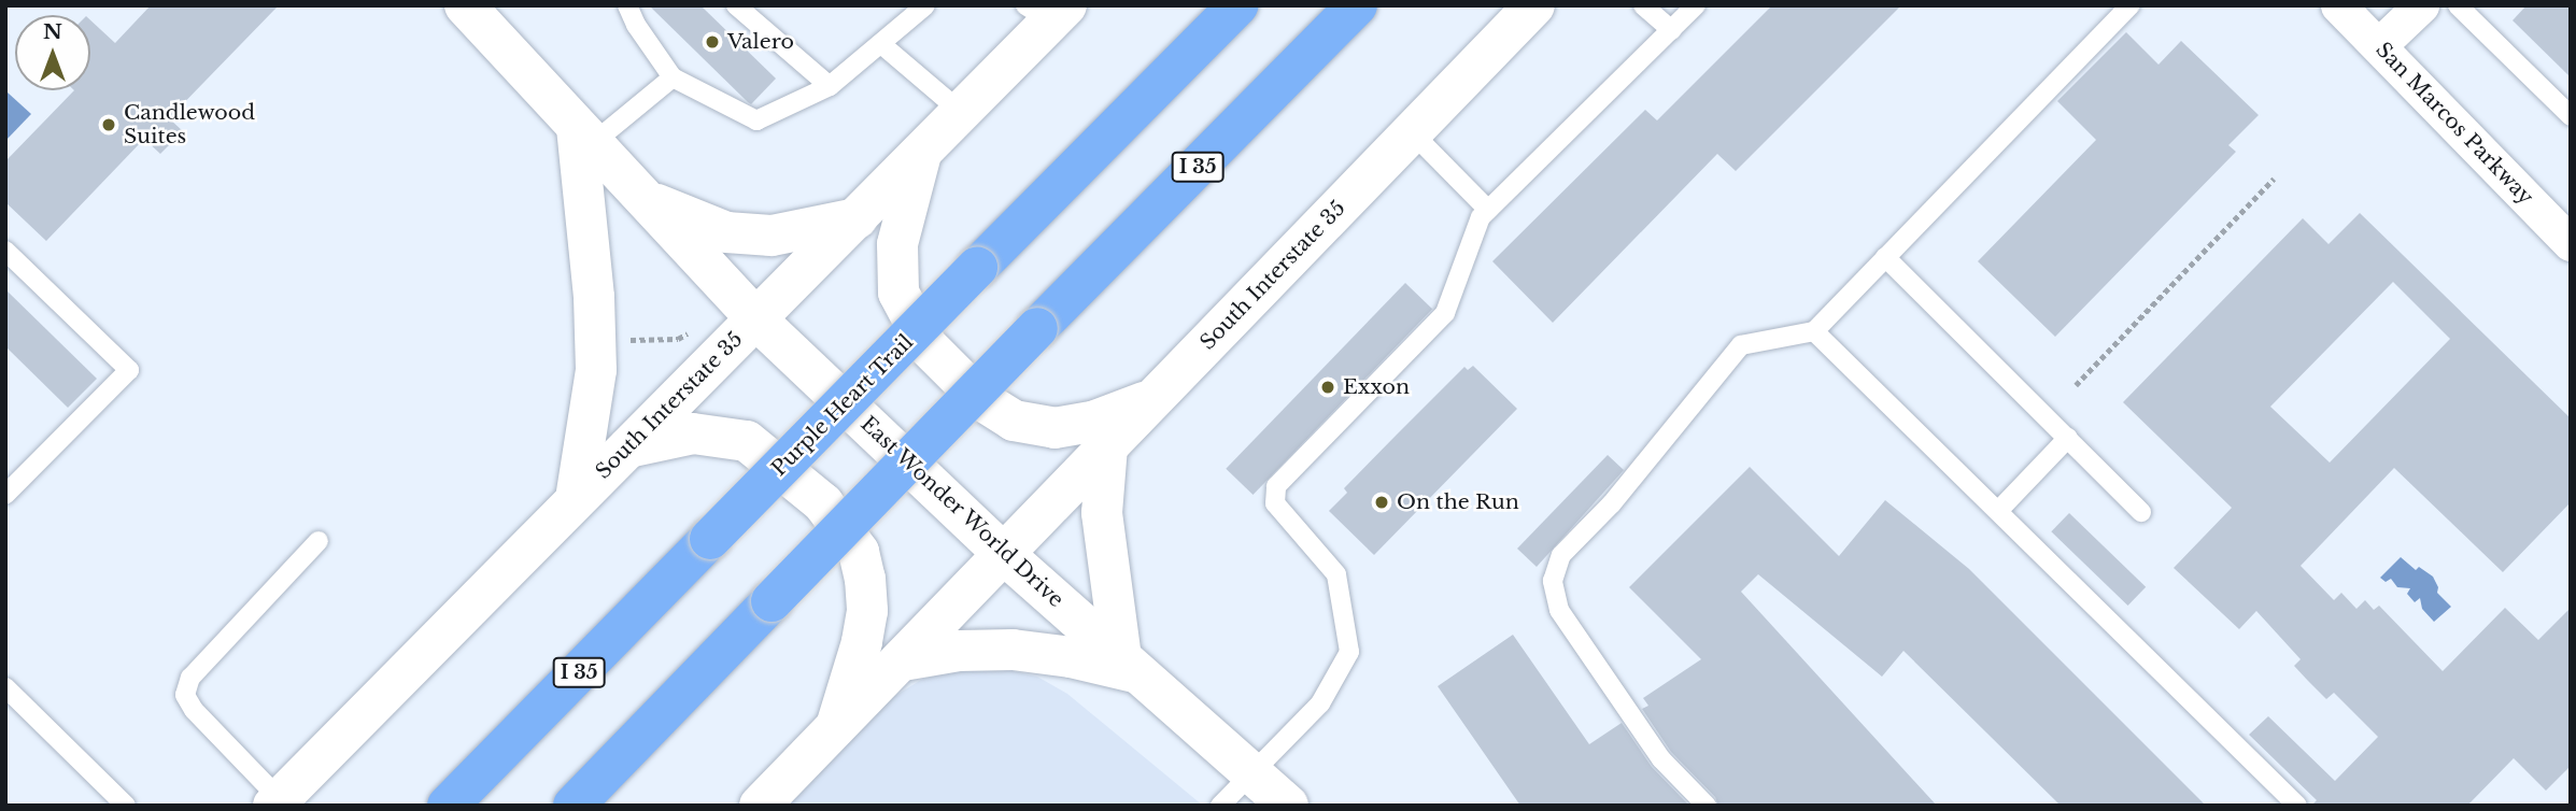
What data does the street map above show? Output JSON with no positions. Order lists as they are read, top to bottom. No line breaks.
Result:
{"streets":{"highway":["I 35","Purple Heart Trail"],"main road":["South Interstate 35","East Wonder World Drive"],"street":["San Marcos Parkway"]},"crossings":[["South Interstate 35","East Wonder World Drive"]],"places":["Valero","Candlewood Suites","Exxon","On the Run"],"north":"top"}
